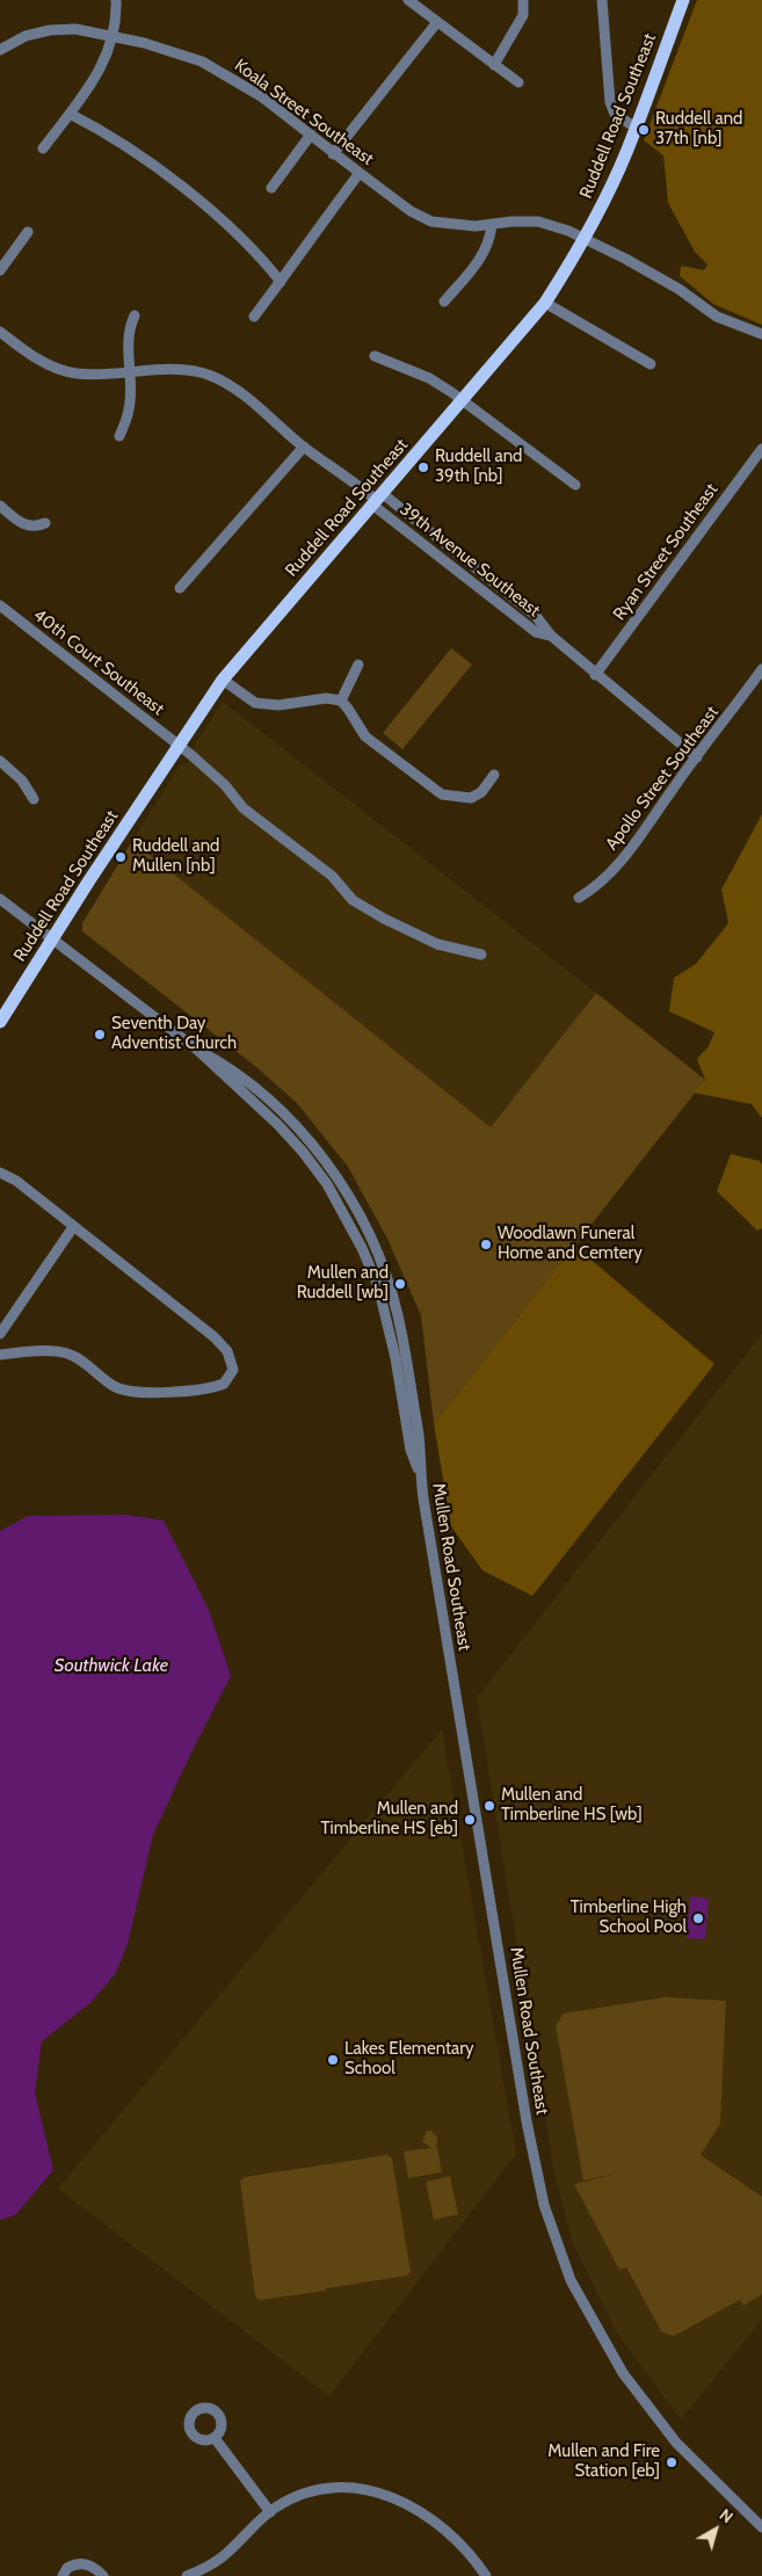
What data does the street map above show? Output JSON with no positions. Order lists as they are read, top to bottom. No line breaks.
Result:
{"streets":{"main road":["Ruddell Road Southeast"],"street":["Koala Street Southeast","Ryan Street Southeast","39th Avenue Southeast","40th Court Southeast","Apollo Street Southeast","Mullen Road Southeast"]},"crossings":[["Koala Street Southeast","Ruddell Road Southeast"],["Ruddell Road Southeast","39th Avenue Southeast"],["Ruddell Road Southeast","40th Court Southeast"],["Ruddell Road Southeast","Mullen Road Southeast"],["Ryan Street Southeast","39th Avenue Southeast"],["39th Avenue Southeast","Apollo Street Southeast"]],"water":["Southwick Lake"],"places":["Ruddell and 37th [nb]","Ruddell and 39th [nb]","Ruddell and Mullen [nb]","Seventh Day Adventist Church","Woodlawn Funeral Home and Cemtery","Mullen and Ruddell [wb]","Mullen and Timberline HS [wb]","Mullen and Timberline HS [eb]","Timberline High School Pool","Lakes Elementary School","Mullen and Fire Station [eb]"],"north":"top right"}
